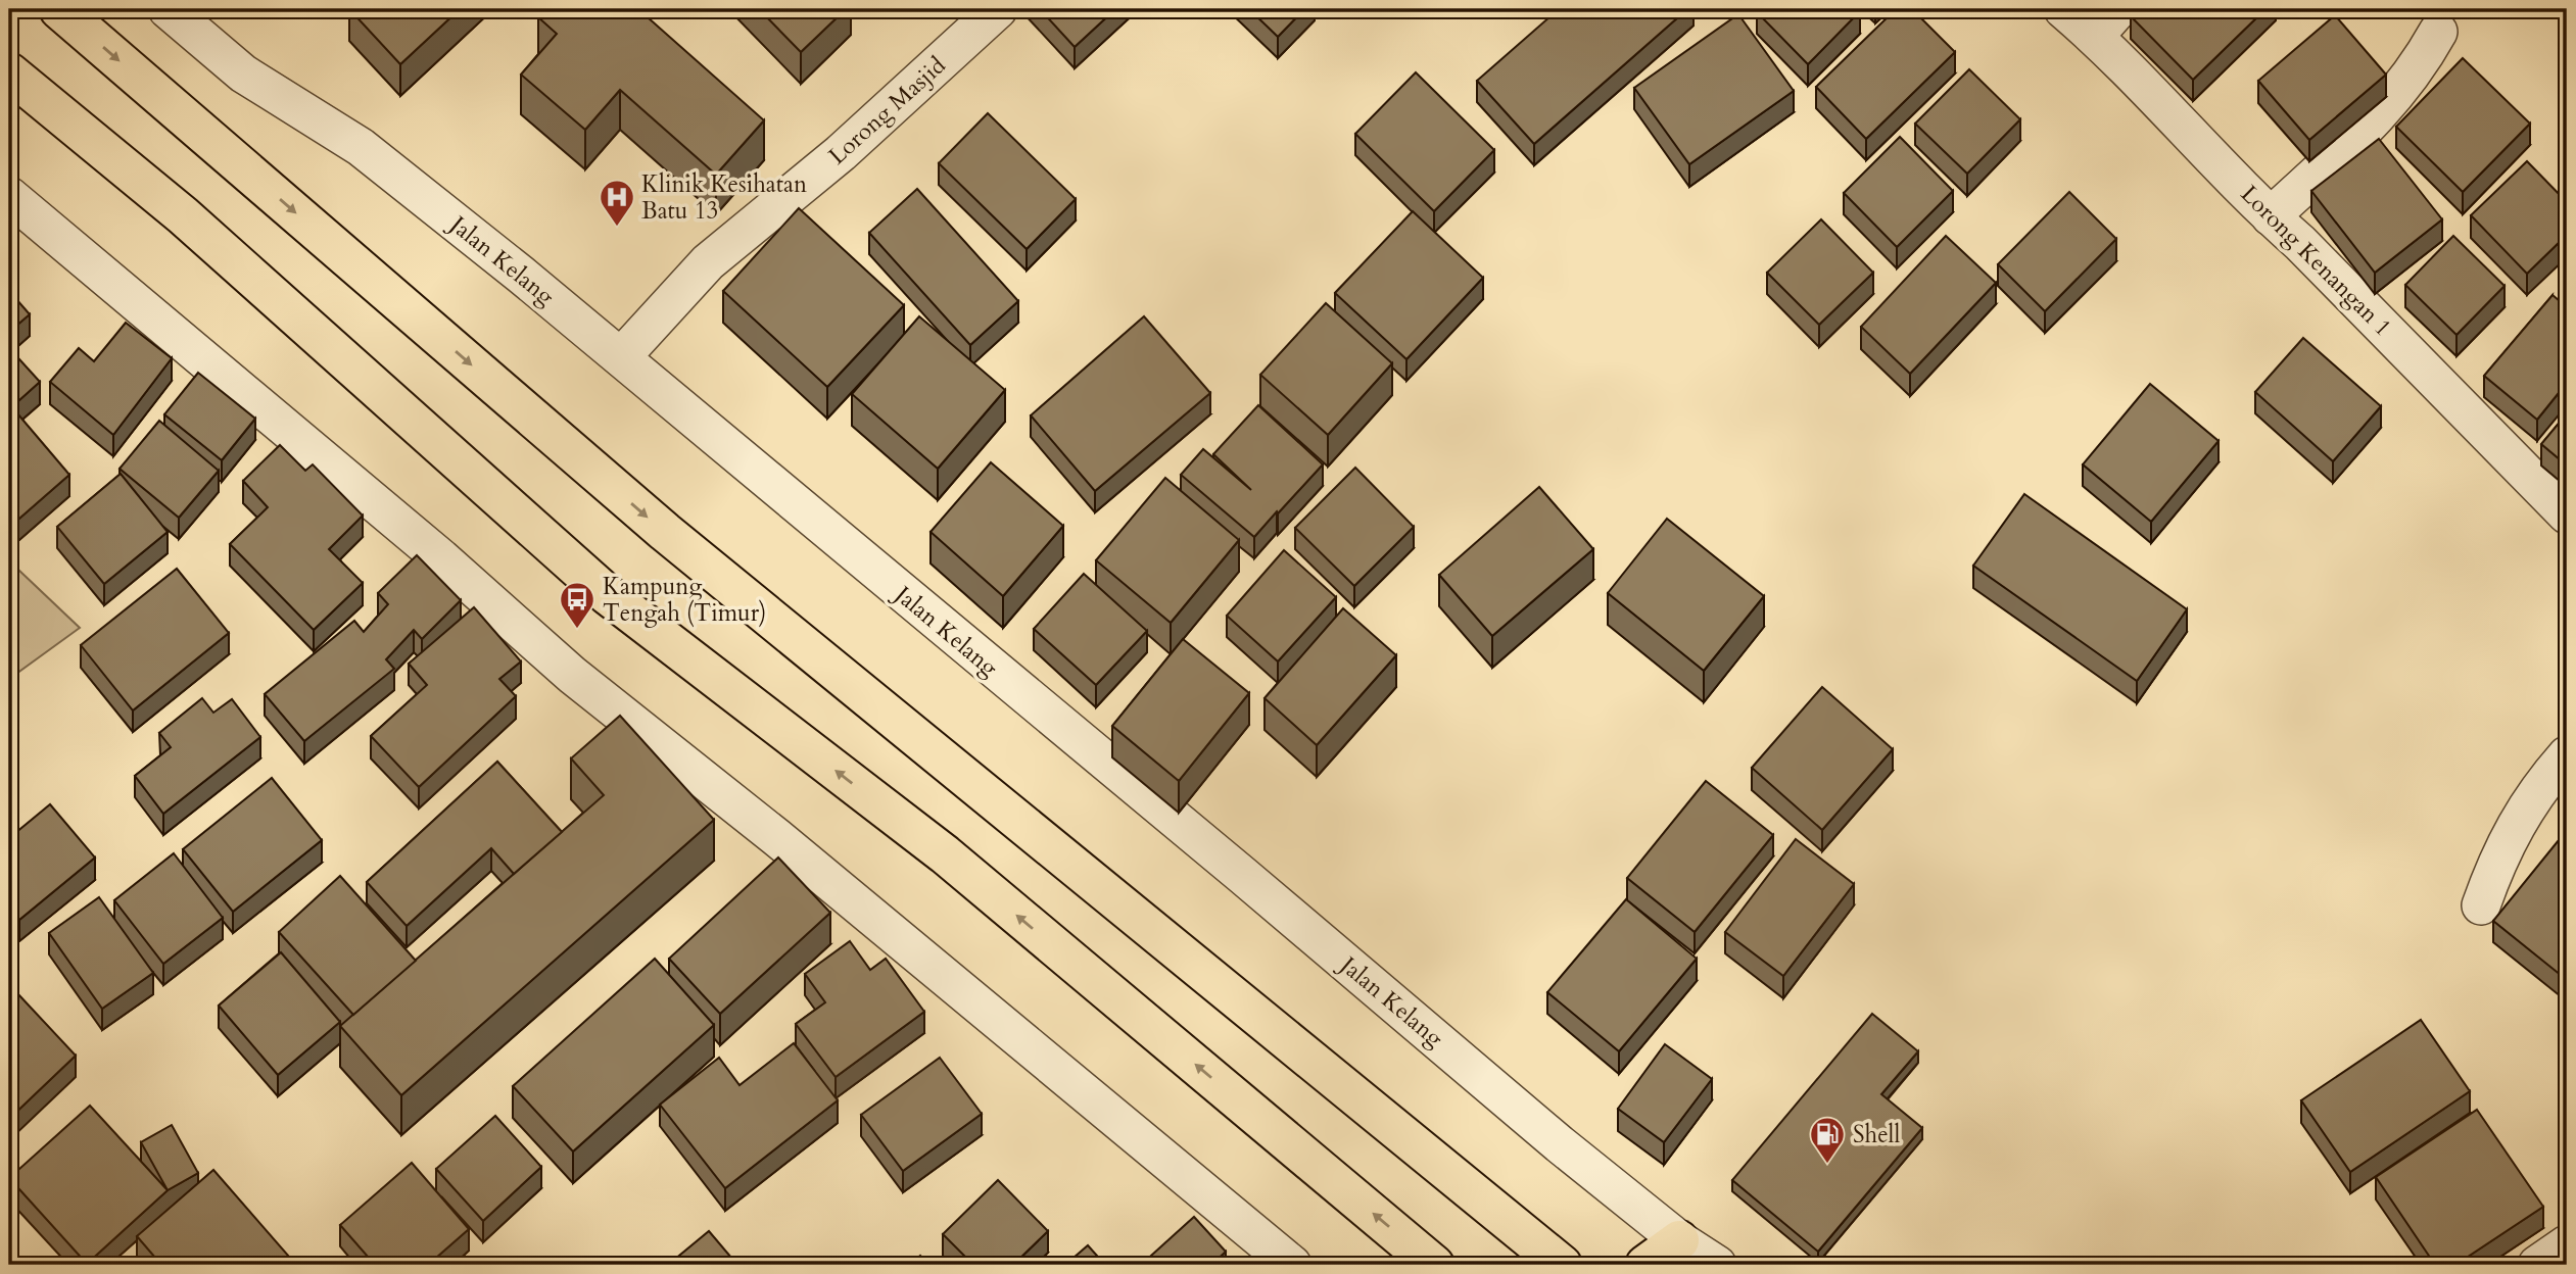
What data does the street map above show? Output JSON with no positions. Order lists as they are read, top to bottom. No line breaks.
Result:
{"streets":{"street":["Lorong Masjid","Jalan Kelang","Lorong Kenangan 1"]},"crossings":[["Lorong Masjid","Jalan Kelang"]],"places":{"hospital":["Klinik Kesihatan Batu 13"],"bus stop":["Kampung Tengah (Timur)"],"fuel station":["Shell"]}}
